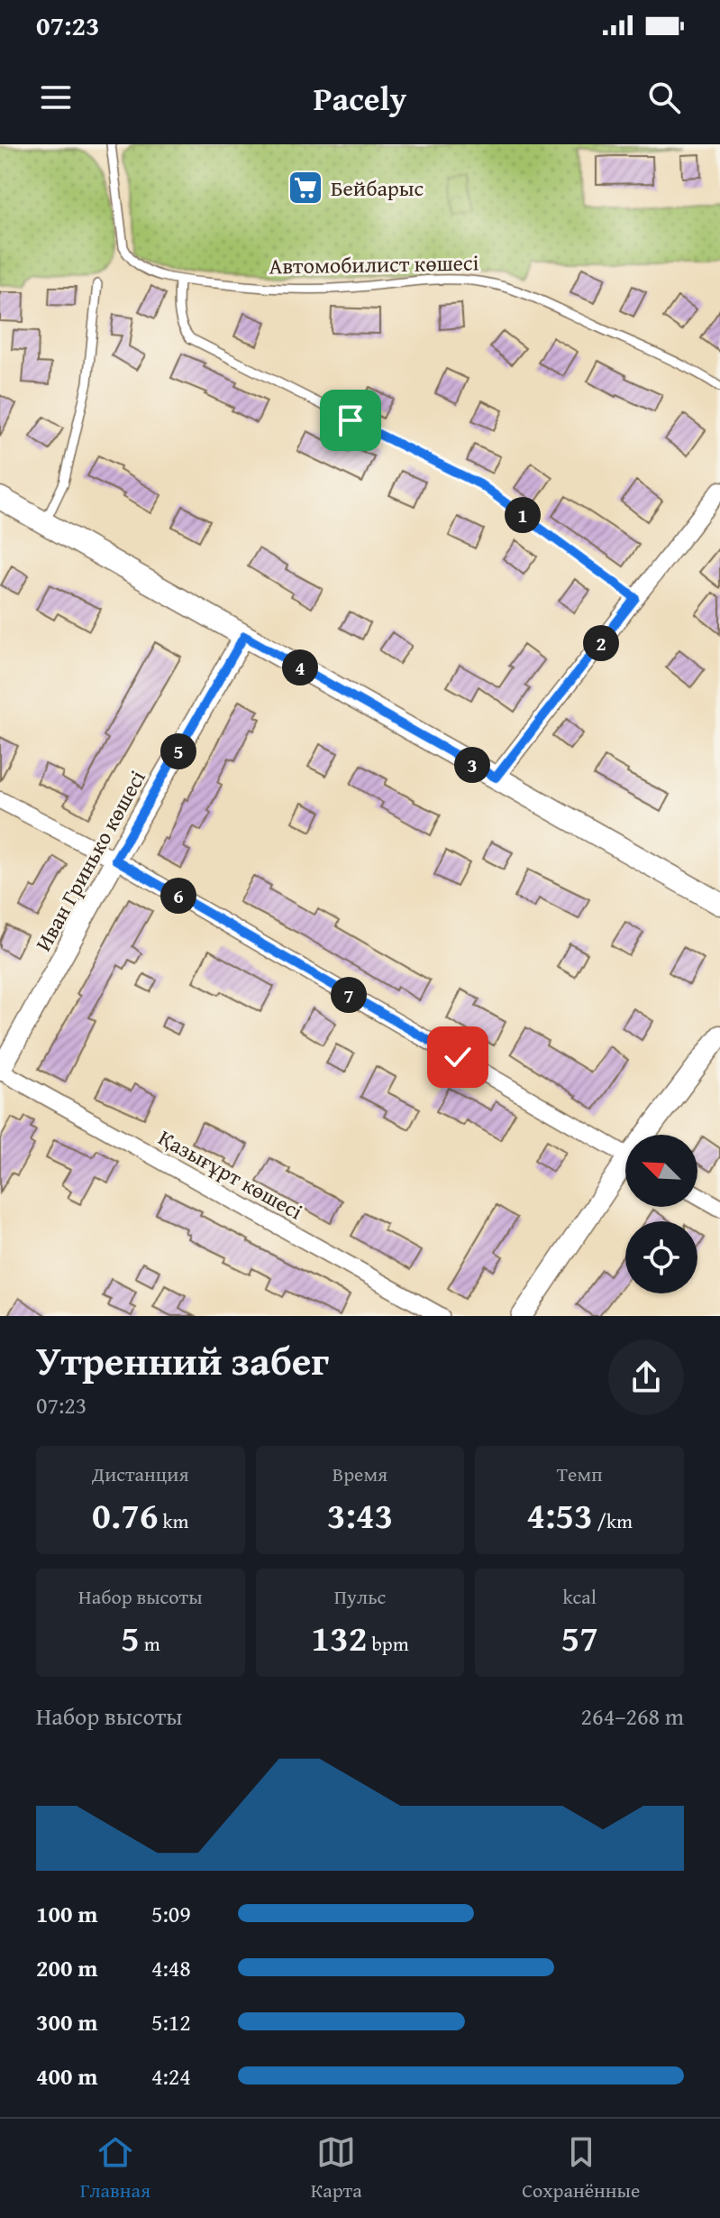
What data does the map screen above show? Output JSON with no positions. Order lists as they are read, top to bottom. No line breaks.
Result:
{"streets":{"street":["Иван Гринько көшесі","Қазығұрт көшесі"],"lane":["Автомобилист көшесі"]},"crossings":[["Иван Гринько көшесі","Қазығұрт көшесі"]],"places":{"supermarket":["Бейбарыс"]},"north":"top left","page":{"status":"07:23","header":"Pacely","pins":["1","2","4","5","3","6","7"],"heading":["Утренний забег","07:23"],"stats":[["Дистанция","0.76 km"],["Время","3:43"],["Темп","4:53 /km"],["Набор высоты","5 m"],["Пульс","132 bpm"],["kcal","57"]],"chart":["Набор высоты","264–268 m"],"list":[{"name":"100 m","note":"5:09"},{"name":"200 m","note":"4:48"},{"name":"300 m","note":"5:12"},{"name":"400 m","note":"4:24"}],"tabs":["Главная","Карта","Сохранённые"]}}
